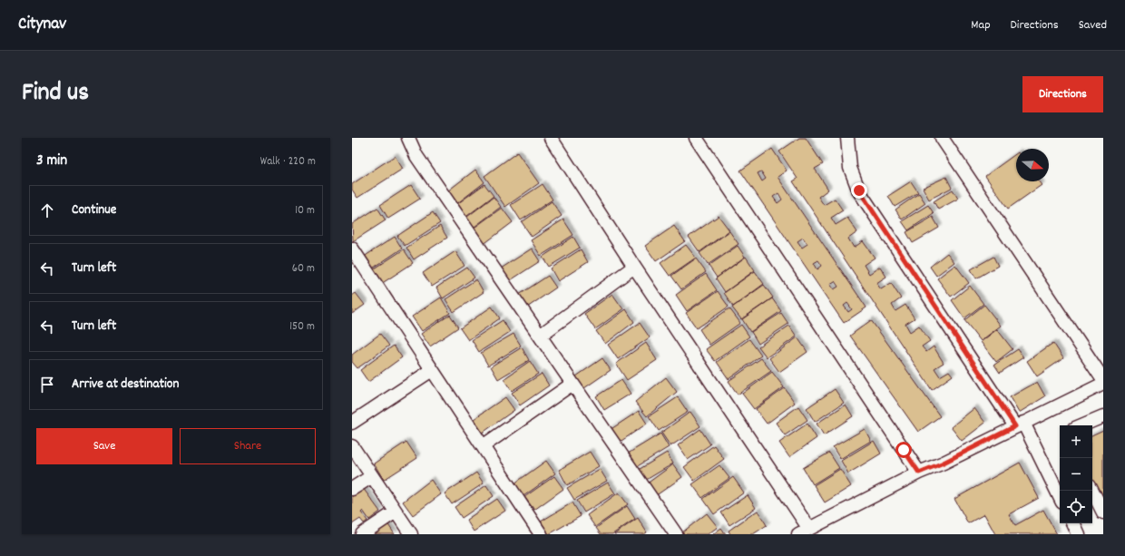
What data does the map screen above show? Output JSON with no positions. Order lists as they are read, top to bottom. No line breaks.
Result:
{"north":"right","page":{"header":"Citynav","nav":["Map","Directions","Saved"],"title":"Find us","buttons":["Directions",["Save","Share"]],"heading":["3 min","Walk · 220 m"],"list":[["Continue","10 m"],["Turn left","60 m"],["Turn left","150 m"],"Arrive at destination"],"map_buttons":["+","−"]}}
